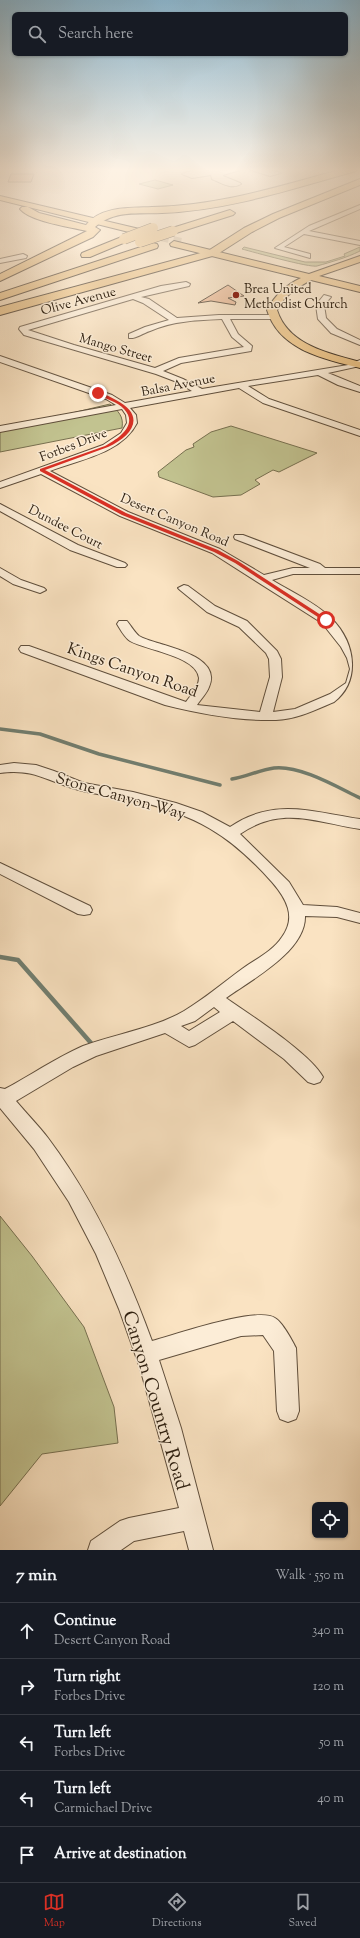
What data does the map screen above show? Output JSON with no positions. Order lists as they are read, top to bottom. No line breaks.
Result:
{"streets":{"street":["Olive Avenue","Mango Street","Balsa Avenue","Forbes Drive","Desert Canyon Road","Dundee Court","Kings Canyon Road","Stone Canyon Way","Canyon Country Road"]},"crossings":[["Olive Avenue","Mango Street"],["Mango Street","Balsa Avenue"],["Balsa Avenue","Forbes Drive"],["Forbes Drive","Desert Canyon Road"],["Desert Canyon Road","Kings Canyon Road"],["Stone Canyon Way","Canyon Country Road"]],"places":["Brea United Methodist Church"],"page":{"search":"Search here","heading":["7 min","Walk · 550 m"],"list":[["Continue","Desert Canyon Road","340 m"],["Turn right","Forbes Drive","120 m"],["Turn left","Forbes Drive","50 m"],["Turn left","Carmichael Drive","40 m"],"Arrive at destination"],"nav":["Map","Directions","Saved"]}}
